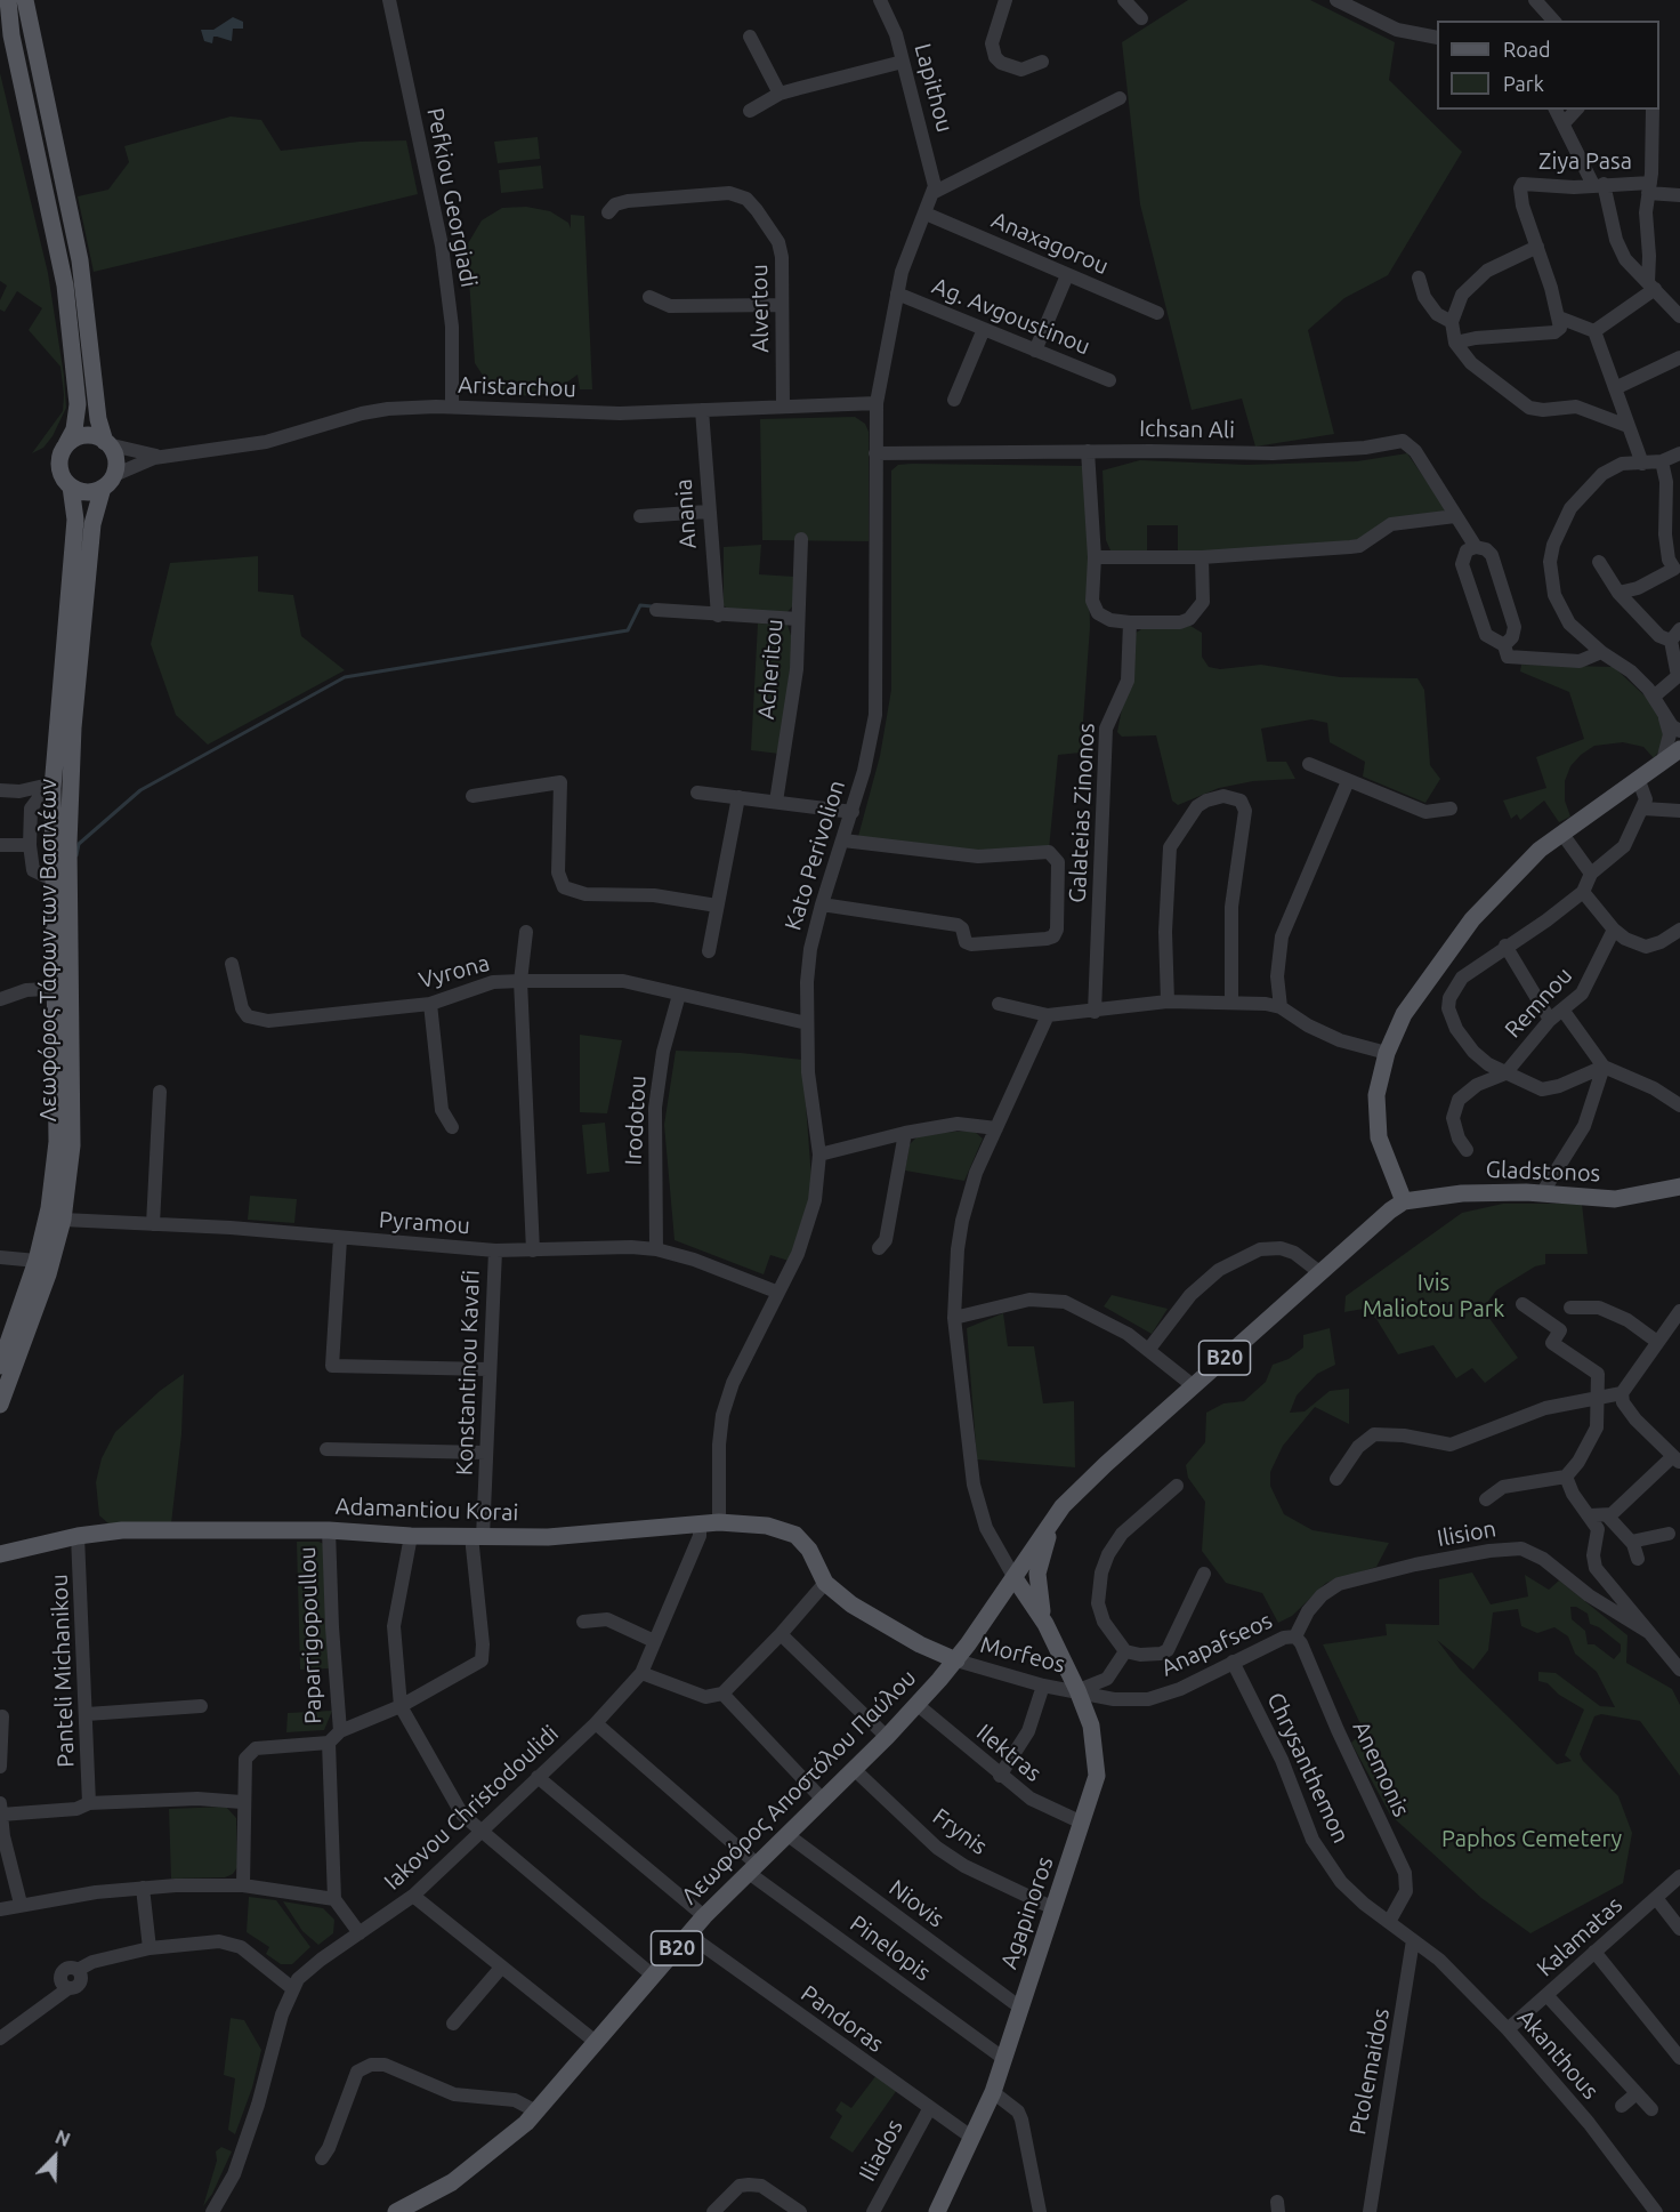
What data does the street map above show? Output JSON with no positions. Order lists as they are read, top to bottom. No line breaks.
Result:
{"streets":{"main road":["Λεωφόρος Τάφων των Βασιλέων","Gladstonos","B20","Adamantiou Korai","Λεωφόρος Αποστόλου Παύλου","Agapinoros"],"street":["Lapithou","Ziya Pasa","Pefkiou Georgiadi","Anaxagorou","Alvertou","Ag. Avgoustinou","Aristarchou","Ichsan Ali","Anania","Acheritou","Galateias Zinonos","Kato Perivolion","Vyrona","Remnou","Irodotou","Pyramou","Konstantinou Kavafi","Ilision","Paparrigopoullou","Anapafseos","Morfeos","Panteli Michanikou","Ilektras","Chrysanthemon","Anemonis","Iakovou Christodoulidi","Frynis","Niovis","Kalamatas","Pinelopis","Pandoras","Akanthous","Ptolemaidos","Iliados"]},"crossings":[["Lapithou","Kato Perivolion"],["Pefkiou Georgiadi","Aristarchou"],["Anaxagorou","Kato Perivolion"],["Alvertou","Aristarchou"],["Ag. Avgoustinou","Kato Perivolion"],["Aristarchou","Anania"],["Aristarchou","Kato Perivolion"],["Aristarchou","Λεωφόρος Τάφων των Βασιλέων"],["Ichsan Ali","Kato Perivolion"],["Kato Perivolion","Vyrona"],["Kato Perivolion","Pyramou"],["Kato Perivolion","Adamantiou Korai"],["Λεωφόρος Τάφων των Βασιλέων","Pyramou"],["Vyrona","Irodotou"],["Irodotou","Pyramou"],["Gladstonos","B20"],["Pyramou","Konstantinou Kavafi"],["B20","Λεωφόρος Αποστόλου Παύλου"],["Konstantinou Kavafi","Adamantiou Korai"],["Adamantiou Korai","Paparrigopoullou"],["Adamantiou Korai","Panteli Michanikou"],["Ilision","Anapafseos"],["Ilision","Anemonis"],["Anapafseos","Morfeos"],["Anapafseos","Chrysanthemon"],["Anapafseos","Anemonis"],["Anapafseos","Agapinoros"],["Morfeos","Λεωφόρος Αποστόλου Παύλου"],["Morfeos","Agapinoros"],["Ilektras","Λεωφόρος Αποστόλου Παύλου"],["Ilektras","Agapinoros"],["Chrysanthemon","Anemonis"],["Chrysanthemon","Akanthous"],["Chrysanthemon","Ptolemaidos"],["Λεωφόρος Αποστόλου Παύλου","Frynis"],["Λεωφόρος Αποστόλου Παύλου","Niovis"],["Λεωφόρος Αποστόλου Παύλου","Pinelopis"],["Λεωφόρος Αποστόλου Παύλου","Pandoras"],["Iakovou Christodoulidi","Pinelopis"],["Frynis","Agapinoros"],["Niovis","Agapinoros"],["Agapinoros","Pinelopis"],["Agapinoros","Pandoras"],["Kalamatas","Akanthous"],["Pandoras","Iliados"],["Akanthous","Ptolemaidos"]],"parks":["Ivis Maliotou Park","Paphos Cemetery"],"legend":["Road","Park"],"north":"top right"}
